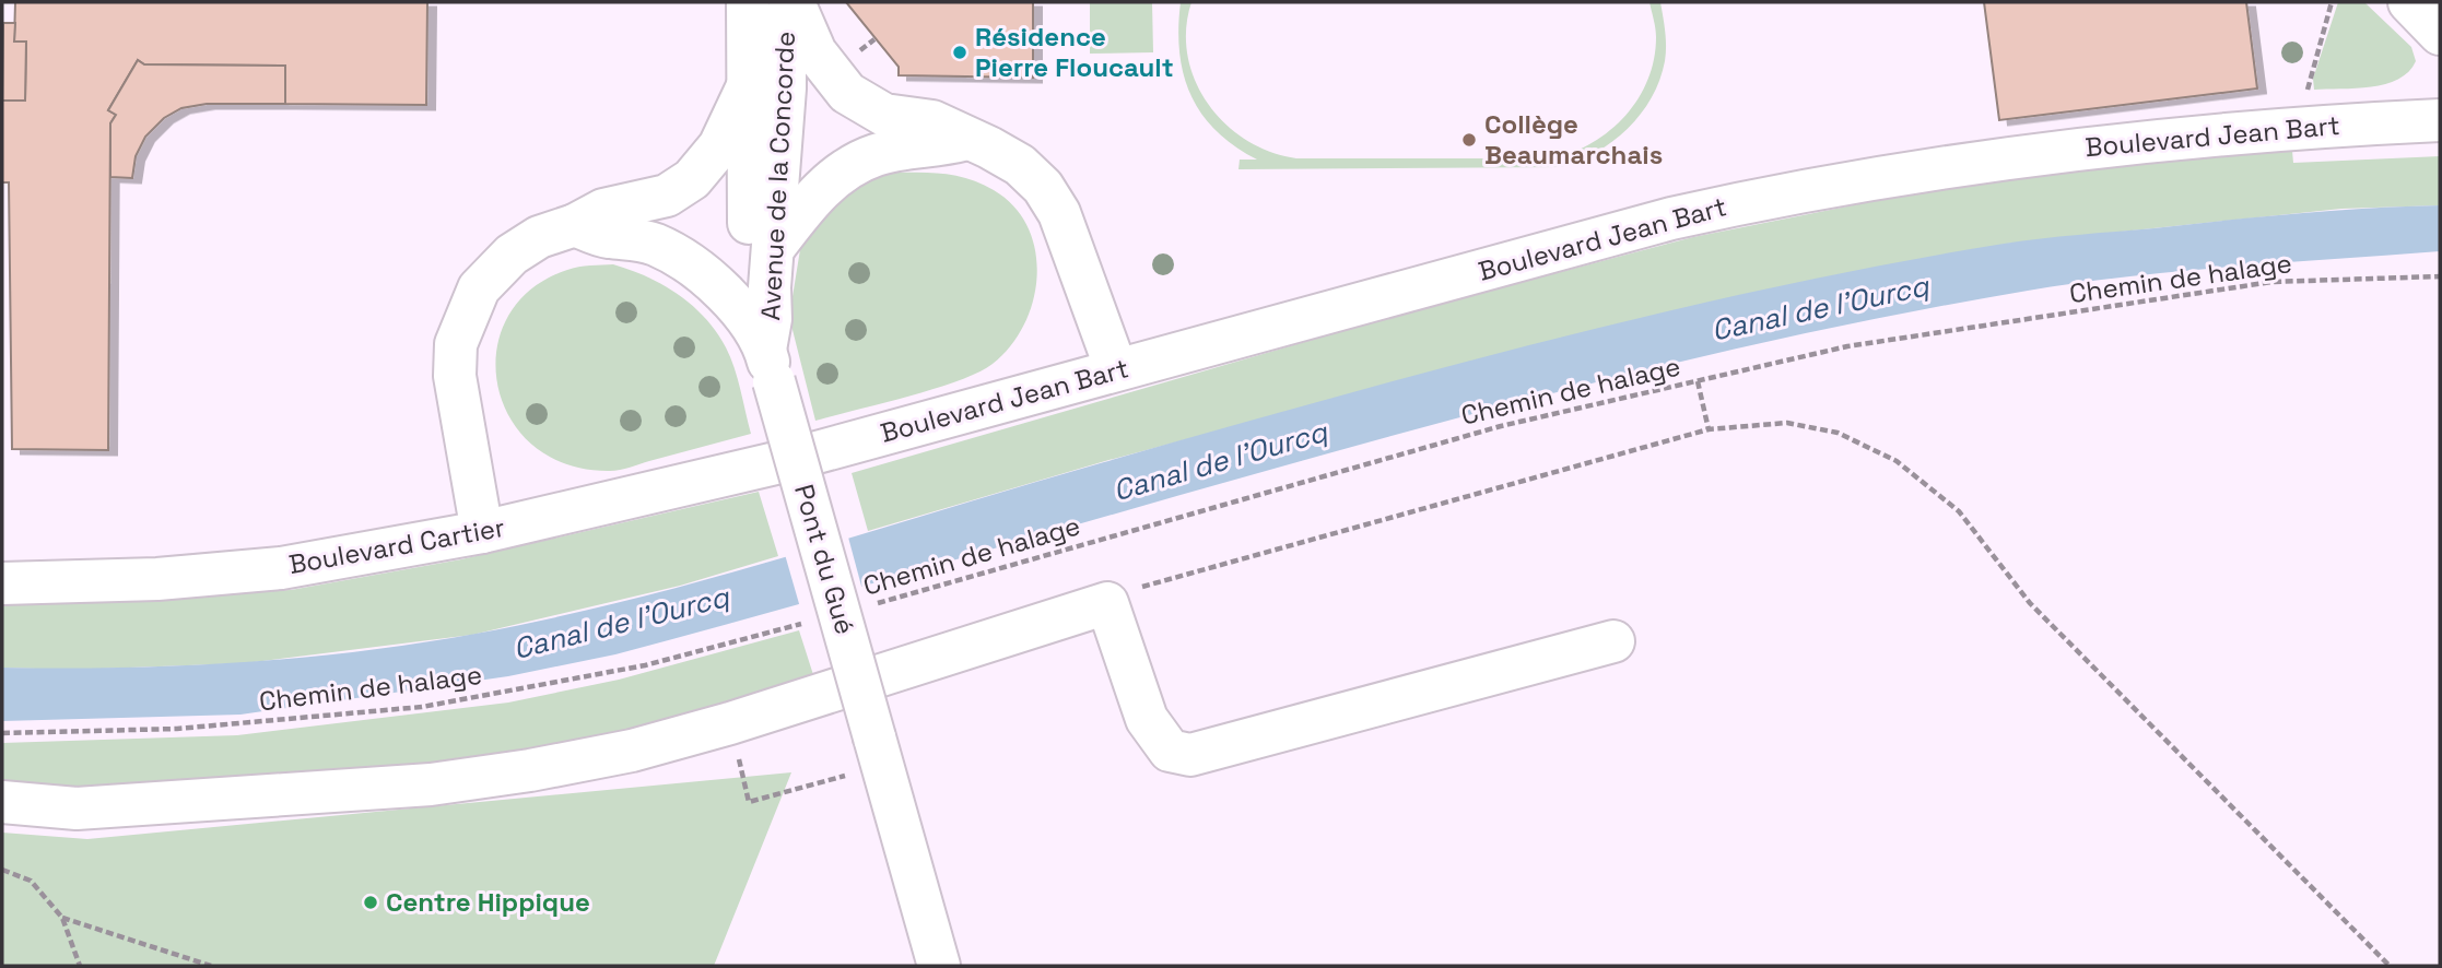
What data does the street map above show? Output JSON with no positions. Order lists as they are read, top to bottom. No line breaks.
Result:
{"streets":{"street":["Boulevard Jean Bart","Avenue de la Concorde","Boulevard Cartier","Pont du Gué"],"path":["Chemin de halage"]},"crossings":[["Boulevard Jean Bart","Boulevard Cartier"],["Avenue de la Concorde","Pont du Gué"]],"water":["Canal de l'Ourcq"],"places":["Résidence Pierre Floucault","Collège Beaumarchais","Centre Hippique"]}
